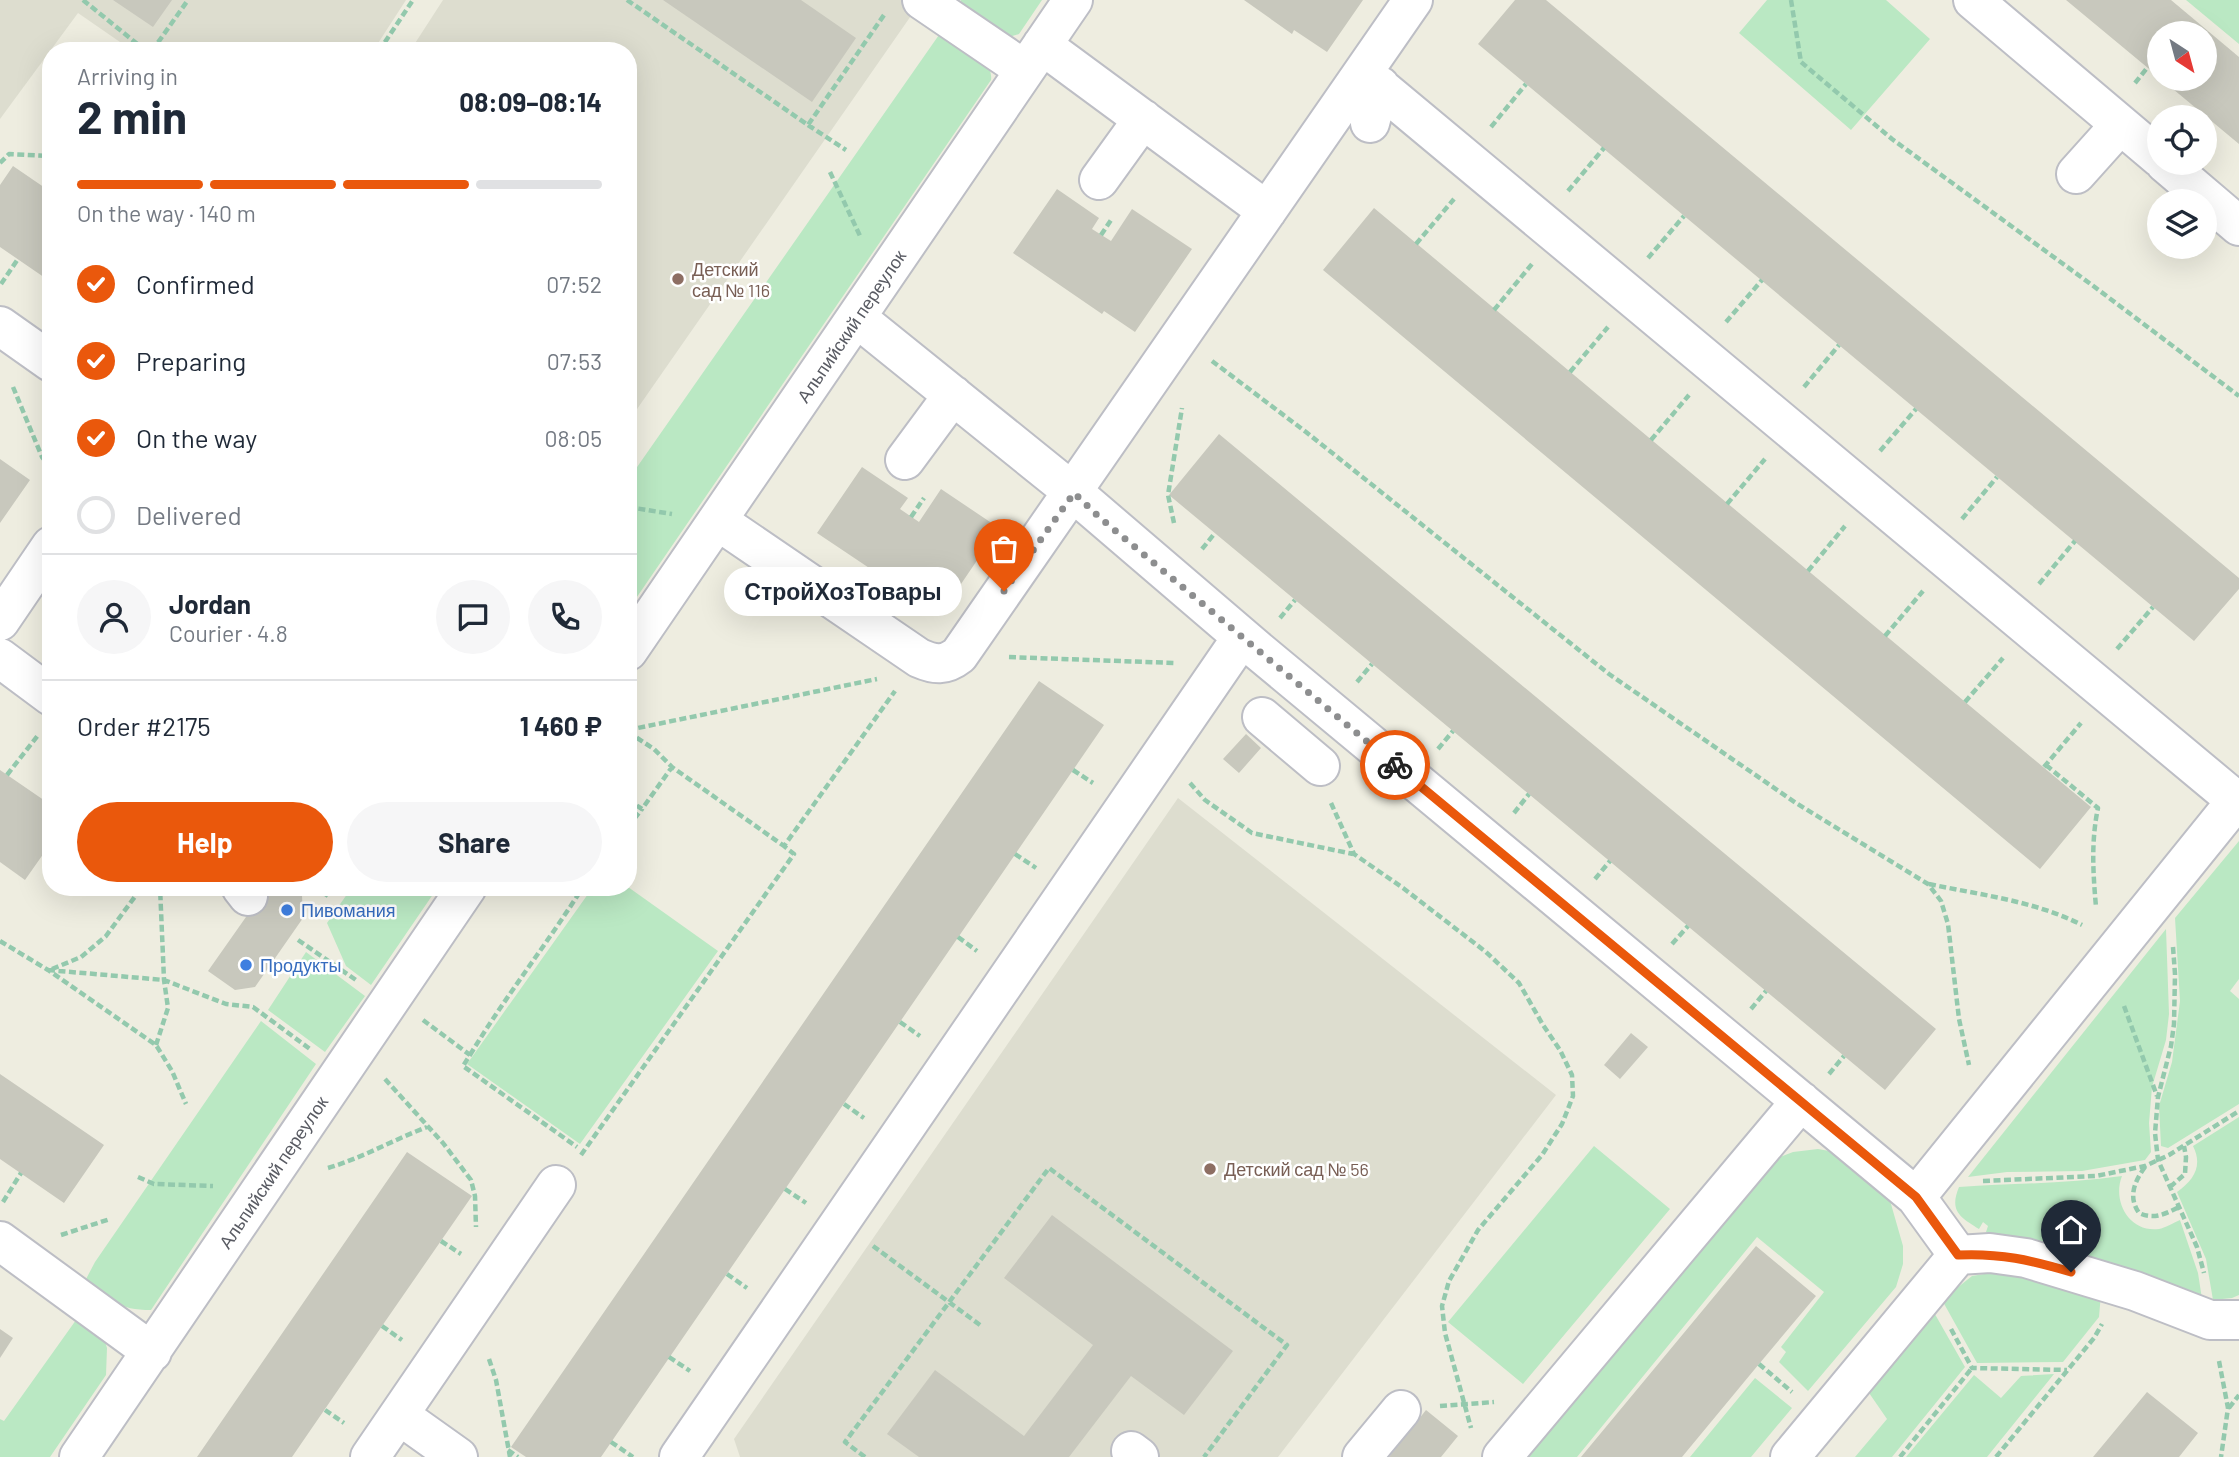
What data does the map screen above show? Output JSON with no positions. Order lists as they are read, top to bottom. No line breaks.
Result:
{"streets":{"street":["Альпийский переулок"]},"places":["Детский сад № 116","СтройХозТовары","Пивомания","Продукты","Детский сад № 56"],"north":"bottom right","page":{"heading":["2 min","Arriving in","08:09–08:14"],"panel":["Jordan","Courier · 4.8","Order #2175","1 460 ₽"],"bar":"On the way · 140 m","list":[["Confirmed","07:52"],["Preparing","07:53"],["On the way","08:05"],"Delivered"],"bubble":"СтройХозТовары","buttons":["Help","Share"]}}
